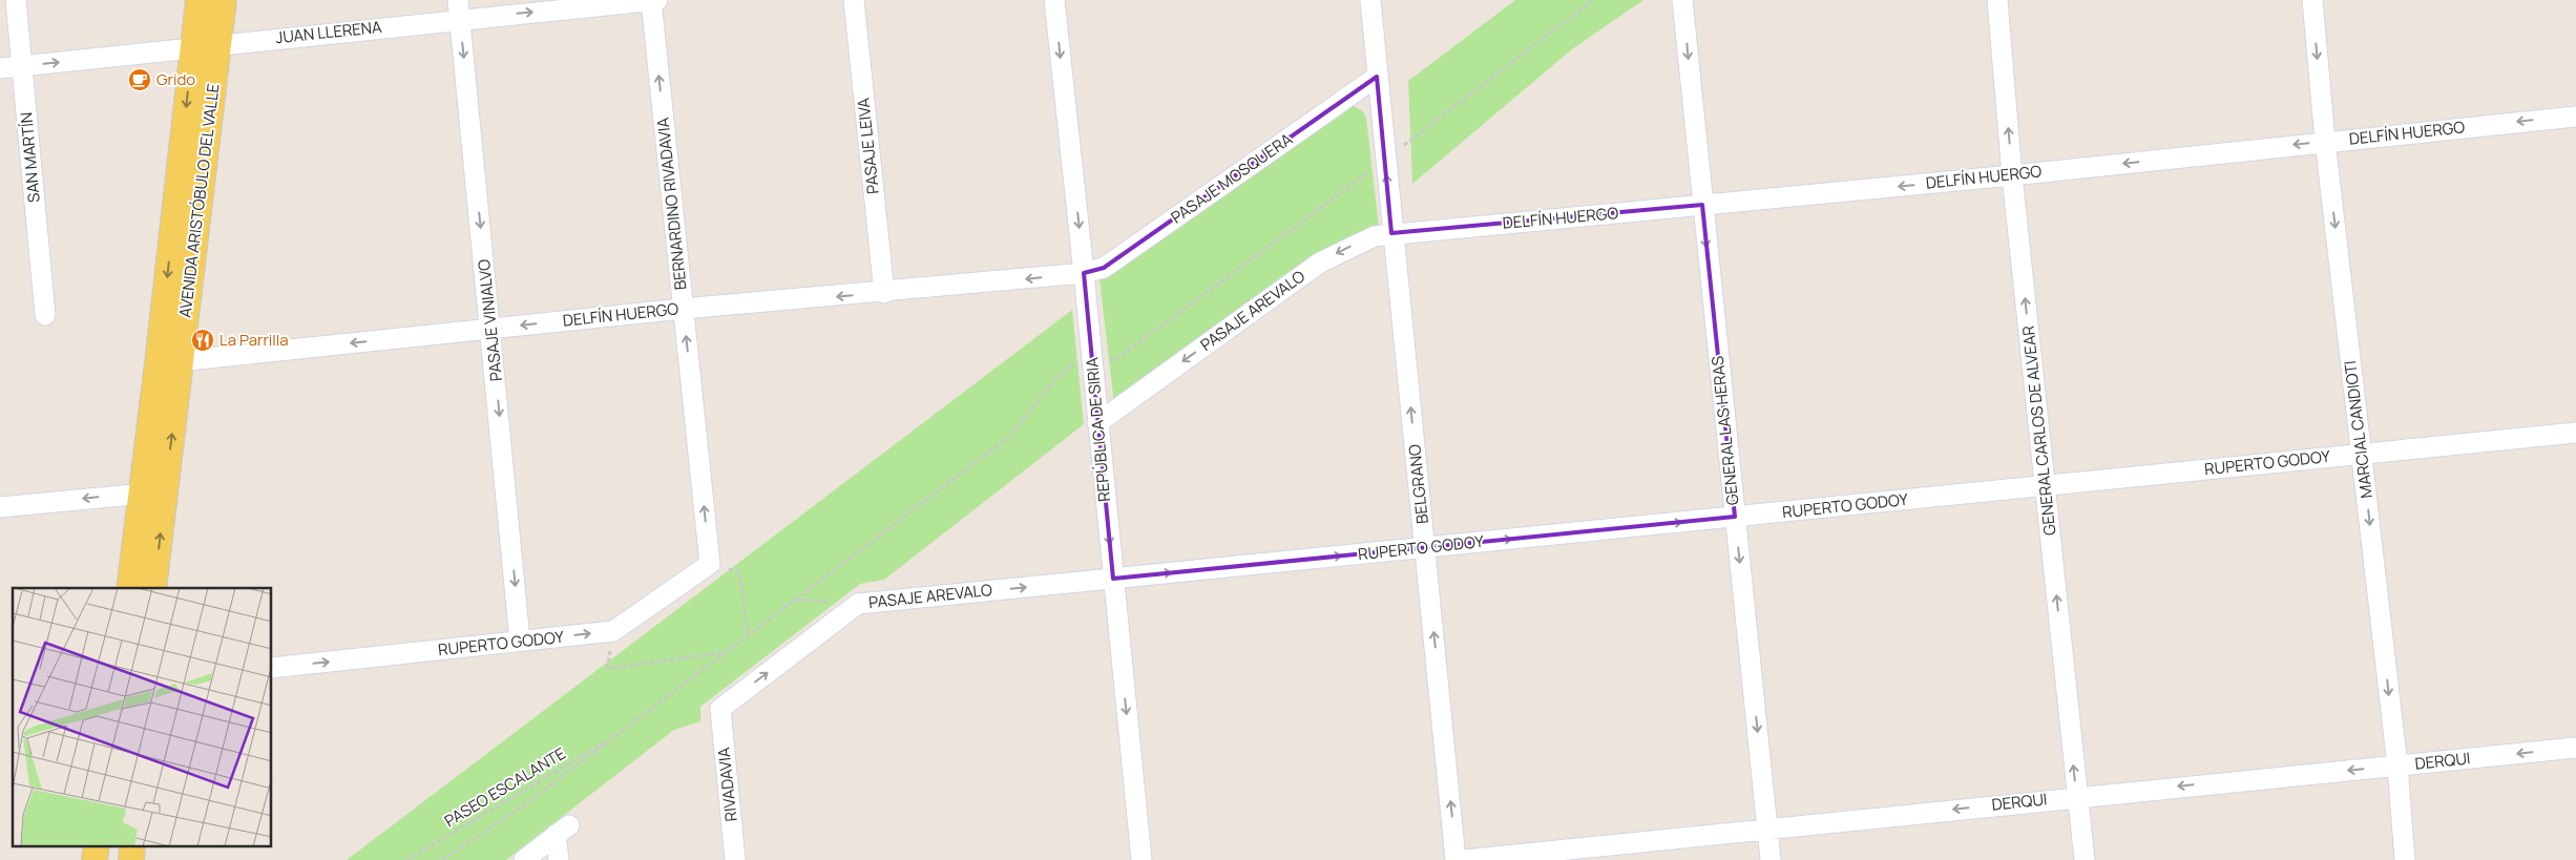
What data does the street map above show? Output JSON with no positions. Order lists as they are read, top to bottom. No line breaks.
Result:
{"streets":{"main road":["AVENIDA ARISTÓBULO DEL VALLE"],"street":["JUAN LLERENA","DELFÍN HUERGO","PASAJE LEIVA","SAN MARTÍN","PASAJE MOSQUERA","BERNARDINO RIVADAVIA","PASAJE AREVALO","PASAJE VINIALVO","REPÚBLICA DE SIRIA","MARCIAL CANDIOTI","GENERAL LAS HERAS","GENERAL CARLOS DE ALVEAR","RUPERTO GODOY","BELGRANO","DERQUI","RIVADAVIA"],"path":["PASEO ESCALANTE"]},"crossings":[["JUAN LLERENA","SAN MARTÍN"],["JUAN LLERENA","AVENIDA ARISTÓBULO DEL VALLE"],["JUAN LLERENA","BERNARDINO RIVADAVIA"],["JUAN LLERENA","PASAJE VINIALVO"],["DELFÍN HUERGO","PASAJE LEIVA"],["DELFÍN HUERGO","PASAJE MOSQUERA"],["DELFÍN HUERGO","AVENIDA ARISTÓBULO DEL VALLE"],["DELFÍN HUERGO","BERNARDINO RIVADAVIA"],["DELFÍN HUERGO","PASAJE AREVALO"],["DELFÍN HUERGO","PASAJE VINIALVO"],["DELFÍN HUERGO","REPÚBLICA DE SIRIA"],["DELFÍN HUERGO","MARCIAL CANDIOTI"],["DELFÍN HUERGO","GENERAL LAS HERAS"],["DELFÍN HUERGO","GENERAL CARLOS DE ALVEAR"],["DELFÍN HUERGO","BELGRANO"],["PASAJE MOSQUERA","REPÚBLICA DE SIRIA"],["PASAJE MOSQUERA","BELGRANO"],["BERNARDINO RIVADAVIA","RUPERTO GODOY"],["PASAJE AREVALO","REPÚBLICA DE SIRIA"],["PASAJE AREVALO","RUPERTO GODOY"],["PASAJE AREVALO","BELGRANO"],["PASAJE AREVALO","RIVADAVIA"],["PASAJE VINIALVO","RUPERTO GODOY"],["REPÚBLICA DE SIRIA","RUPERTO GODOY"],["MARCIAL CANDIOTI","RUPERTO GODOY"],["MARCIAL CANDIOTI","DERQUI"],["GENERAL LAS HERAS","RUPERTO GODOY"],["GENERAL LAS HERAS","DERQUI"],["GENERAL CARLOS DE ALVEAR","RUPERTO GODOY"],["GENERAL CARLOS DE ALVEAR","DERQUI"],["RUPERTO GODOY","BELGRANO"]],"one_way":["JUAN LLERENA","DELFÍN HUERGO","BERNARDINO RIVADAVIA","PASAJE VINIALVO","REPÚBLICA DE SIRIA","MARCIAL CANDIOTI","GENERAL LAS HERAS","GENERAL CARLOS DE ALVEAR","RUPERTO GODOY","BELGRANO","DERQUI"],"places":{"cafe":["Grido"],"restaurant":["La Parrilla"]}}
